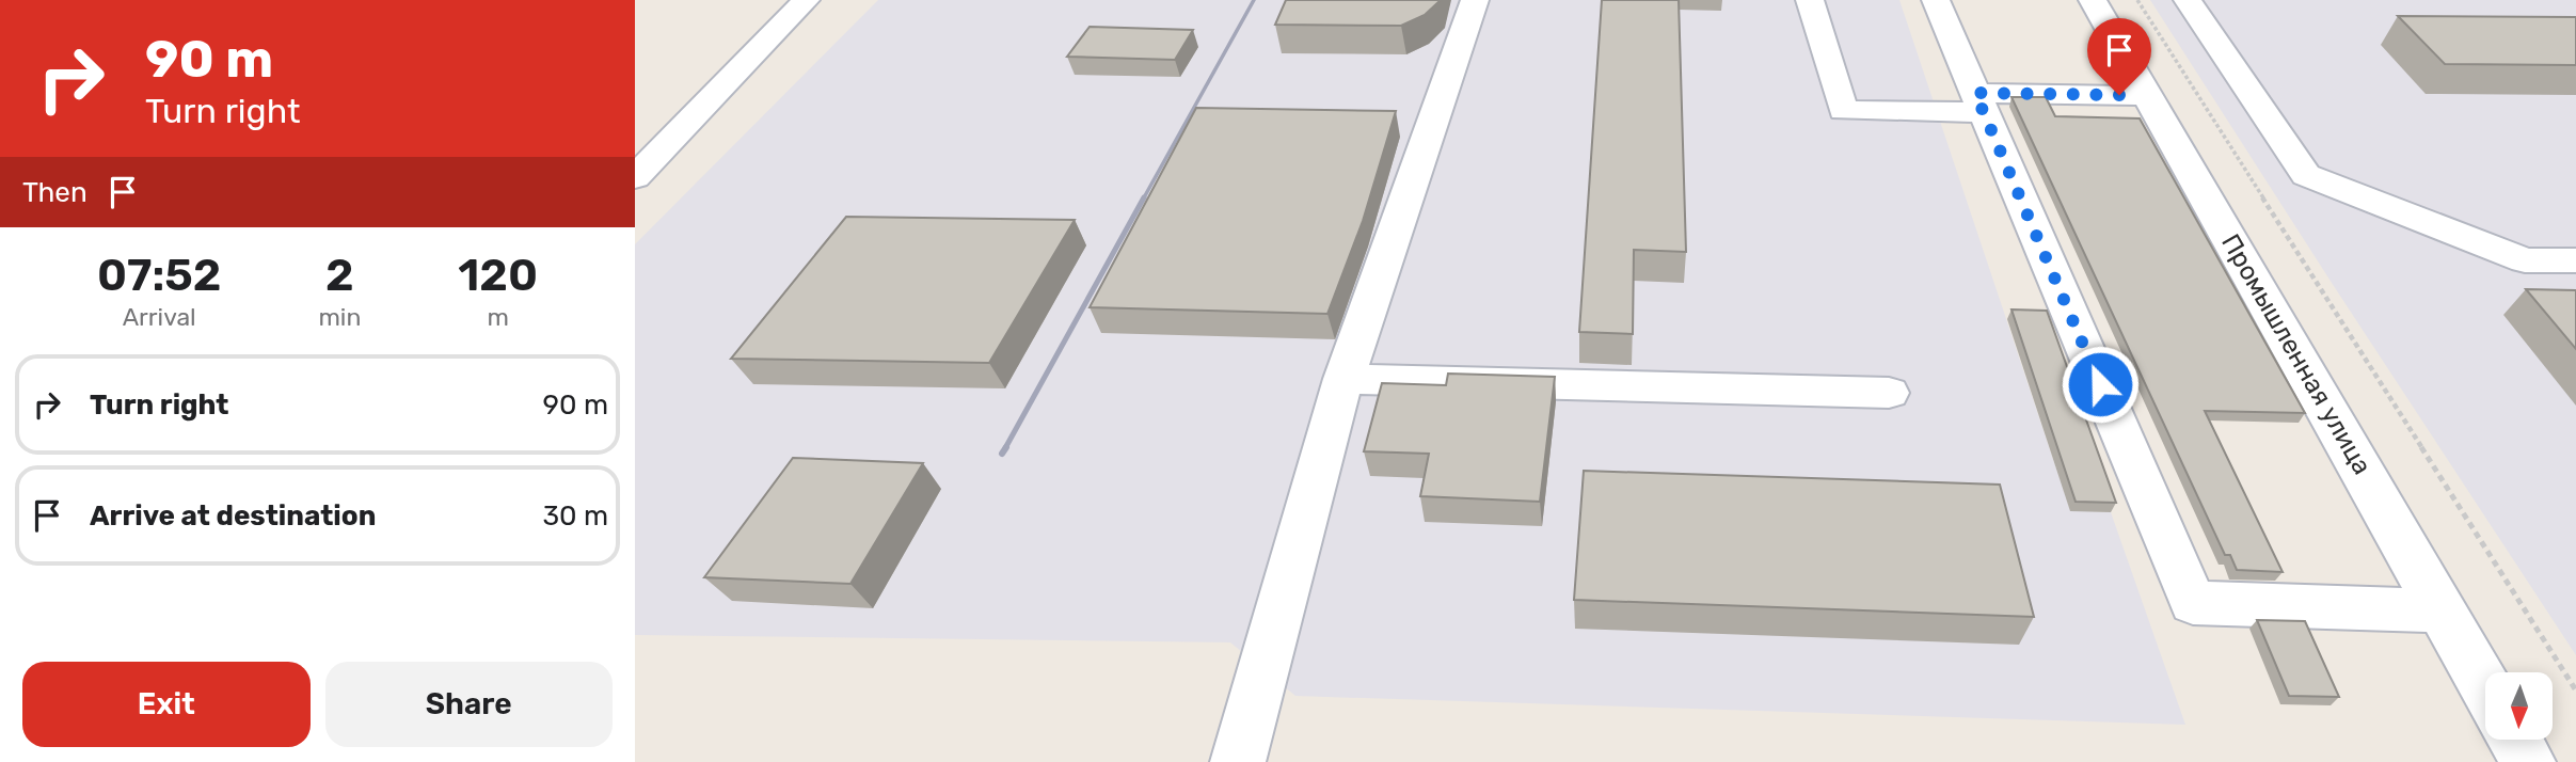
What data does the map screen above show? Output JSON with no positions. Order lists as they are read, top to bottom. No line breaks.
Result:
{"streets":{"street":["Промышленная улица"]},"north":"bottom","page":{"turn":["90 m","Turn right"],"then":"Then","eta":["07:52","Arrival","2","min","120","m"],"list":[{"name":"Turn right","value":"90 m"},{"name":"Arrive at destination","value":"30 m"}],"buttons":["Exit","Share"]}}
